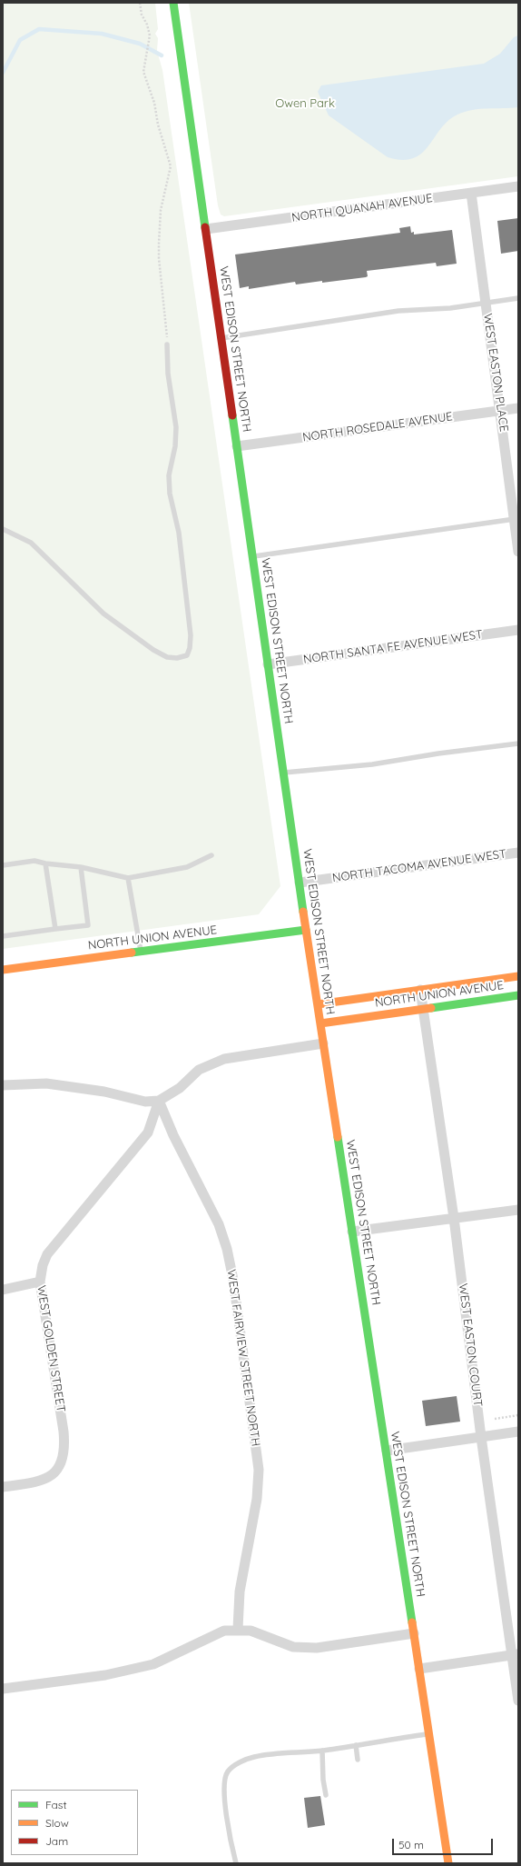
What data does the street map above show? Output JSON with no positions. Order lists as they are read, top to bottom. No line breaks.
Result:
{"streets":{"main road":["WEST EDISON STREET NORTH","NORTH UNION AVENUE"],"street":["NORTH QUANAH AVENUE","WEST EASTON PLACE","NORTH ROSEDALE AVENUE","NORTH SANTA FE AVENUE WEST","NORTH TACOMA AVENUE WEST","WEST EASTON COURT","WEST GOLDEN STREET","WEST FAIRVIEW STREET NORTH"]},"crossings":[["NORTH QUANAH AVENUE","WEST EDISON STREET NORTH"],["NORTH QUANAH AVENUE","WEST EASTON PLACE"],["WEST EDISON STREET NORTH","NORTH ROSEDALE AVENUE"],["WEST EDISON STREET NORTH","NORTH SANTA FE AVENUE WEST"],["WEST EDISON STREET NORTH","NORTH TACOMA AVENUE WEST"],["WEST EDISON STREET NORTH","NORTH UNION AVENUE"],["WEST EASTON PLACE","NORTH ROSEDALE AVENUE"],["NORTH UNION AVENUE","WEST EASTON COURT"],["WEST GOLDEN STREET","WEST FAIRVIEW STREET NORTH"]],"parks":["Owen Park"],"legend":["Fast","Slow","Jam"],"scale_bar":"50 m"}
